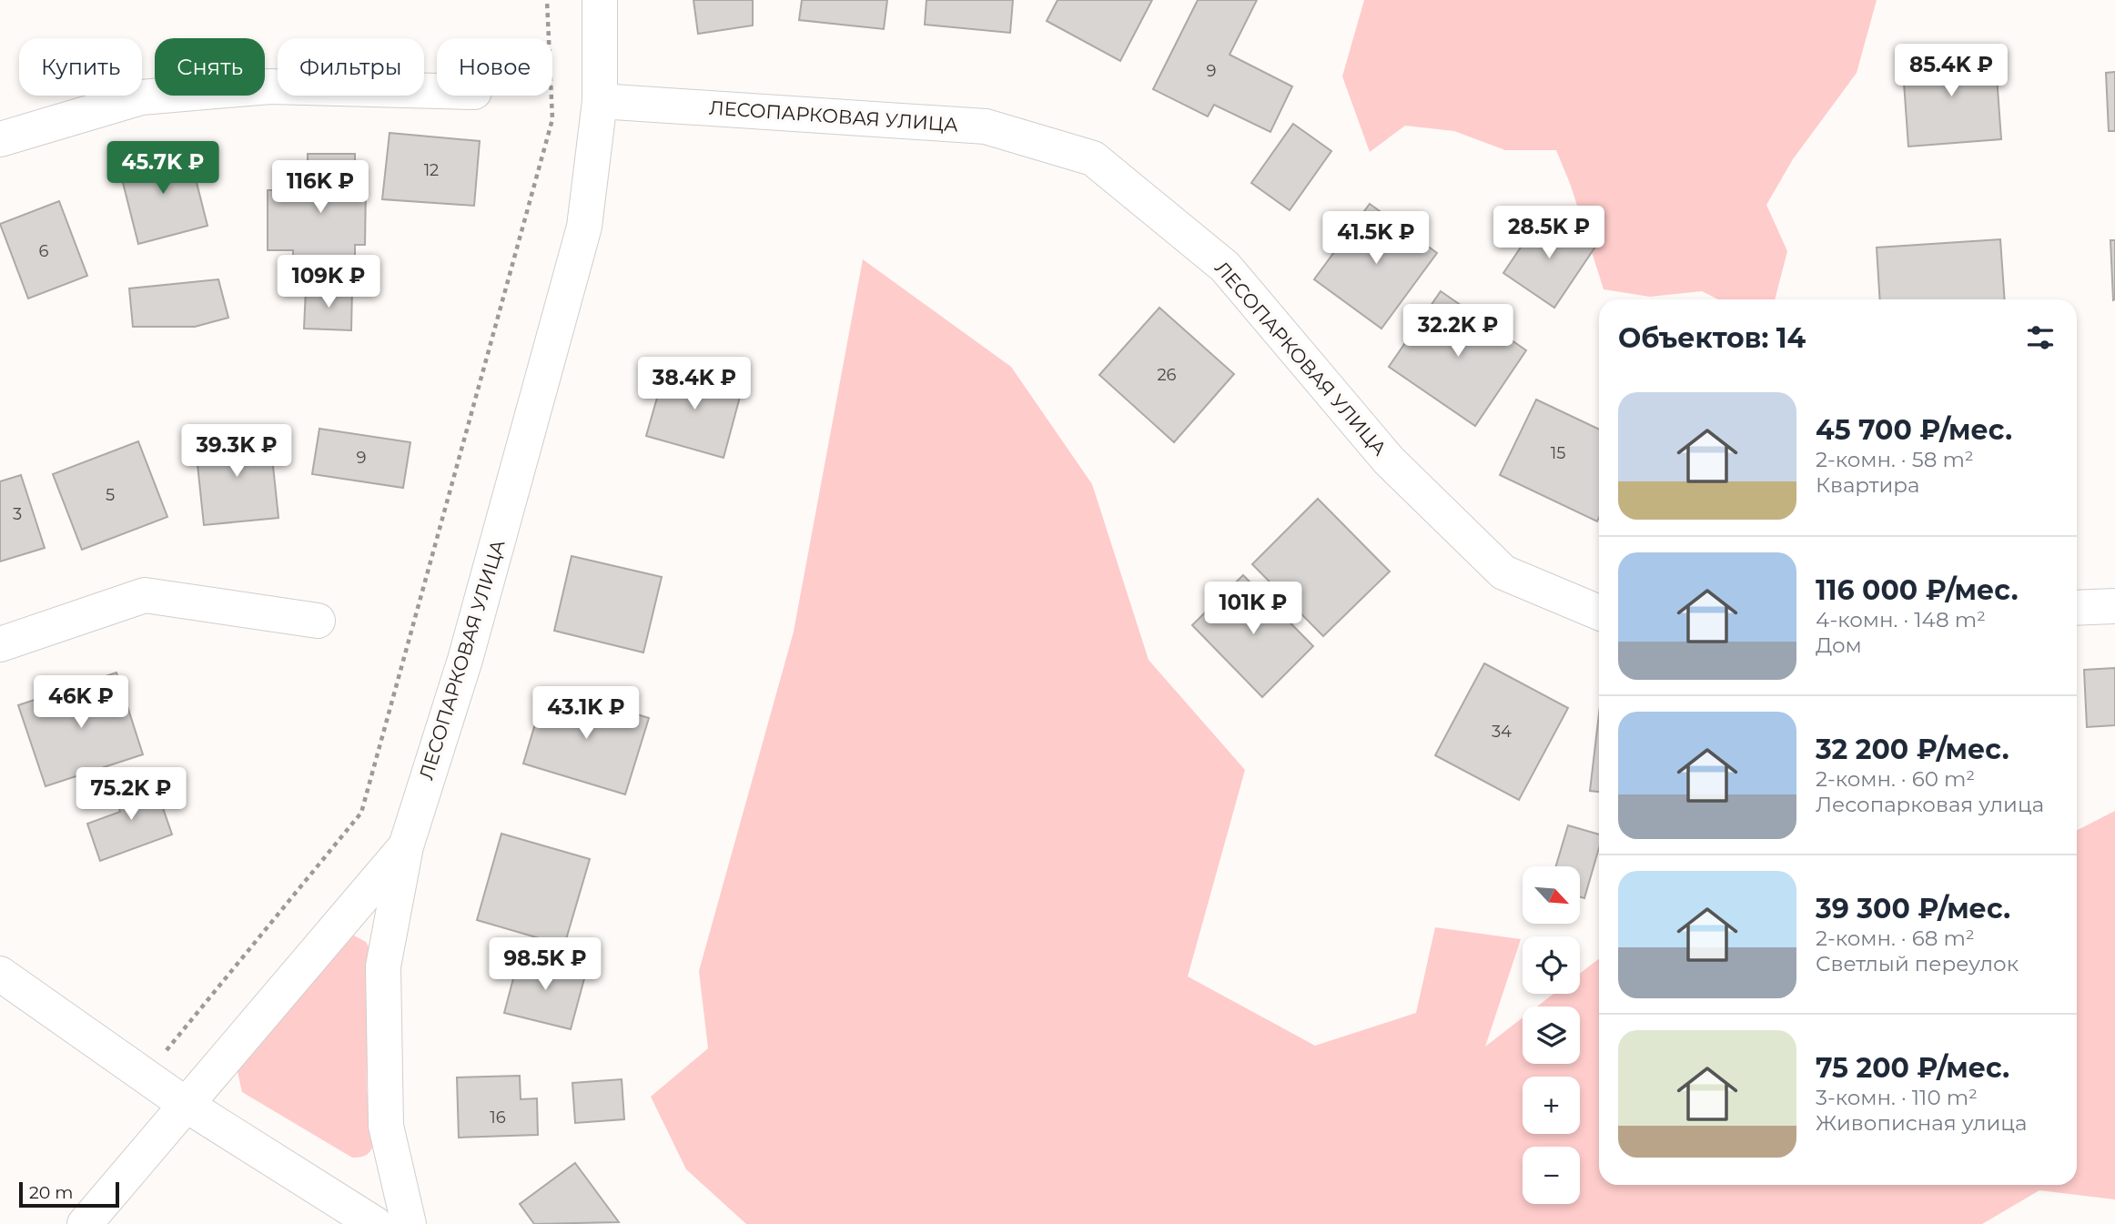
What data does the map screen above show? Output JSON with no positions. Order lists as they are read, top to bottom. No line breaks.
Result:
{"streets":{"street":["ЛЕСОПАРКОВАЯ УЛИЦА"]},"house_numbers":["9","12","6","26","15","9","5","3","34","16"],"scale_bar":"20 m","north":"bottom right","page":{"chip":["Купить","Снять","Фильтры","Новое"],"price":["85.4K ₽","45.7K ₽","116K ₽","28.5K ₽","41.5K ₽","109K ₽","32.2K ₽","38.4K ₽","39.3K ₽","101K ₽","46K ₽","43.1K ₽","75.2K ₽","98.5K ₽"],"heading":"Объектов: 14","list":[{"name":"45 700 ₽/мес.","note":"2-комн. · 58 m² · Квартира"},{"name":"116 000 ₽/мес.","note":"4-комн. · 148 m² · Дом"},{"name":"32 200 ₽/мес.","note":"2-комн. · 60 m² · Лесопарковая улица"},{"name":"39 300 ₽/мес.","note":"2-комн. · 68 m² · Светлый переулок"},{"name":"75 200 ₽/мес.","note":"3-комн. · 110 m² · Живописная улица"}],"map_buttons":["+","−"],"scale":"20 m"}}
